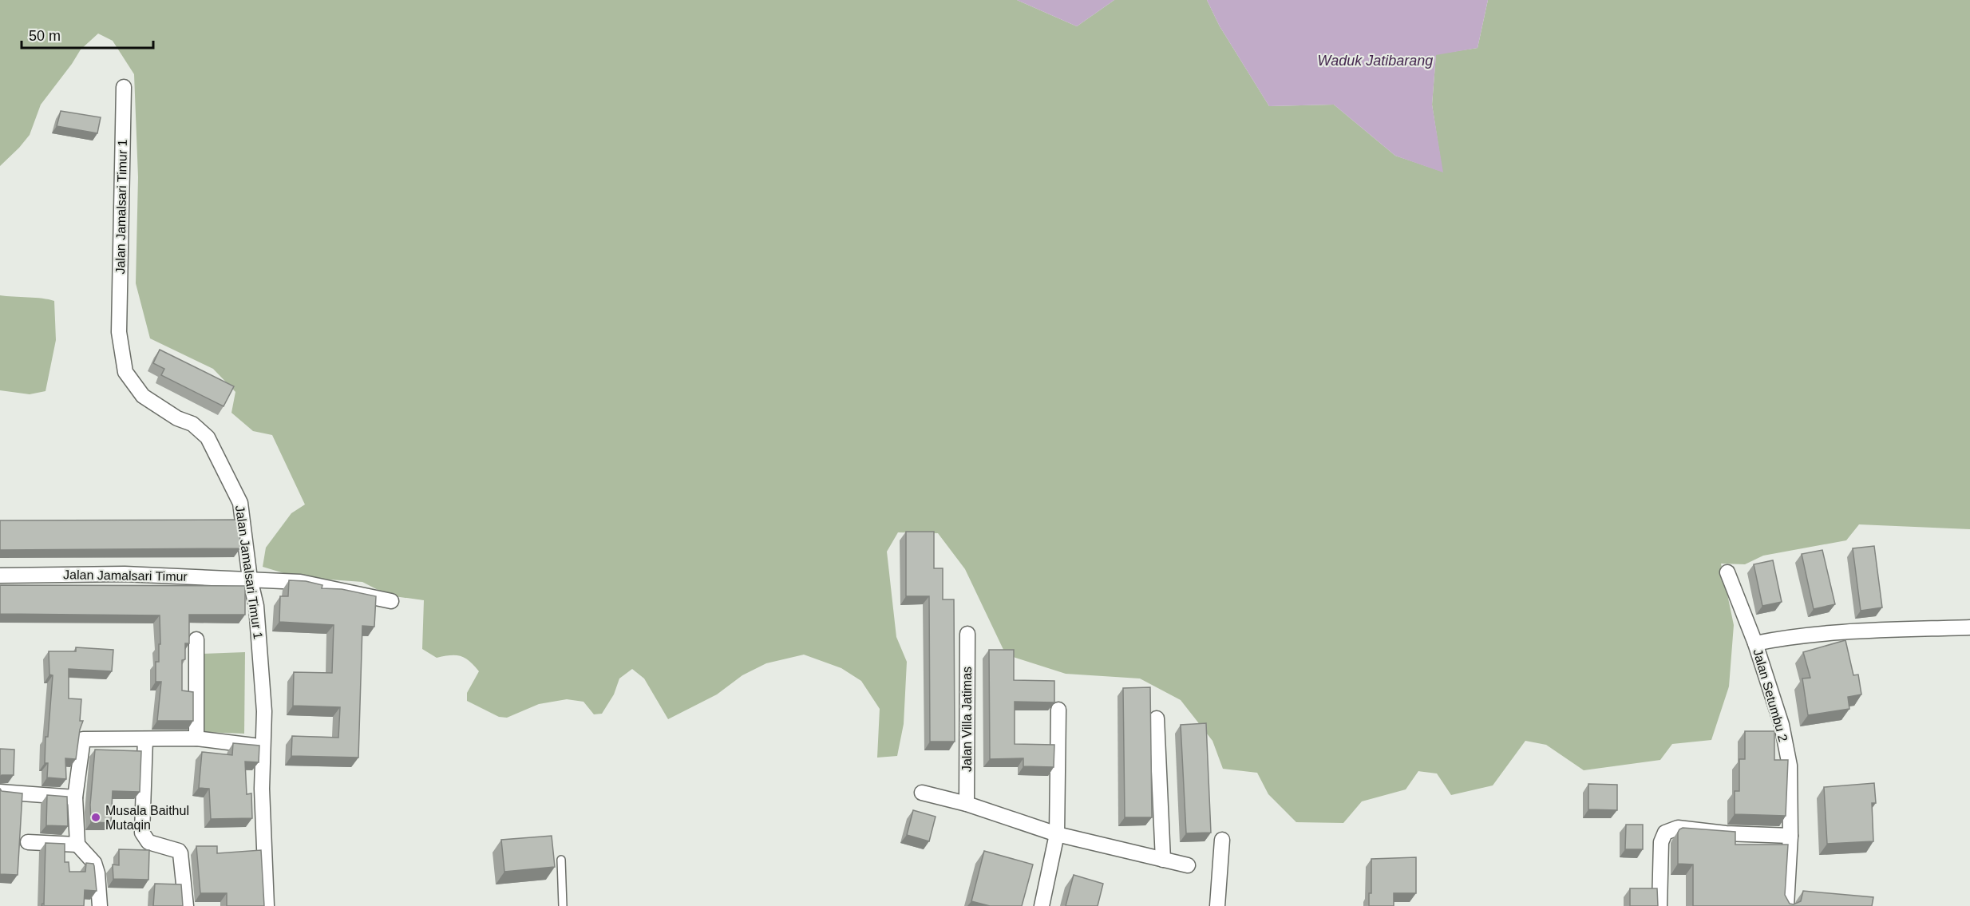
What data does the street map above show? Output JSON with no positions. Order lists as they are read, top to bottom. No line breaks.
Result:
{"streets":{"street":["Jalan Jamalsari Timur 1","Jalan Jamalsari Timur","Jalan Setumbu 2","Jalan Villa Jatimas"]},"crossings":[["Jalan Jamalsari Timur 1","Jalan Jamalsari Timur"]],"water":["Waduk Jatibarang"],"places":["Musala Baithul Mutaqin"],"scale_bar":"50 m"}
